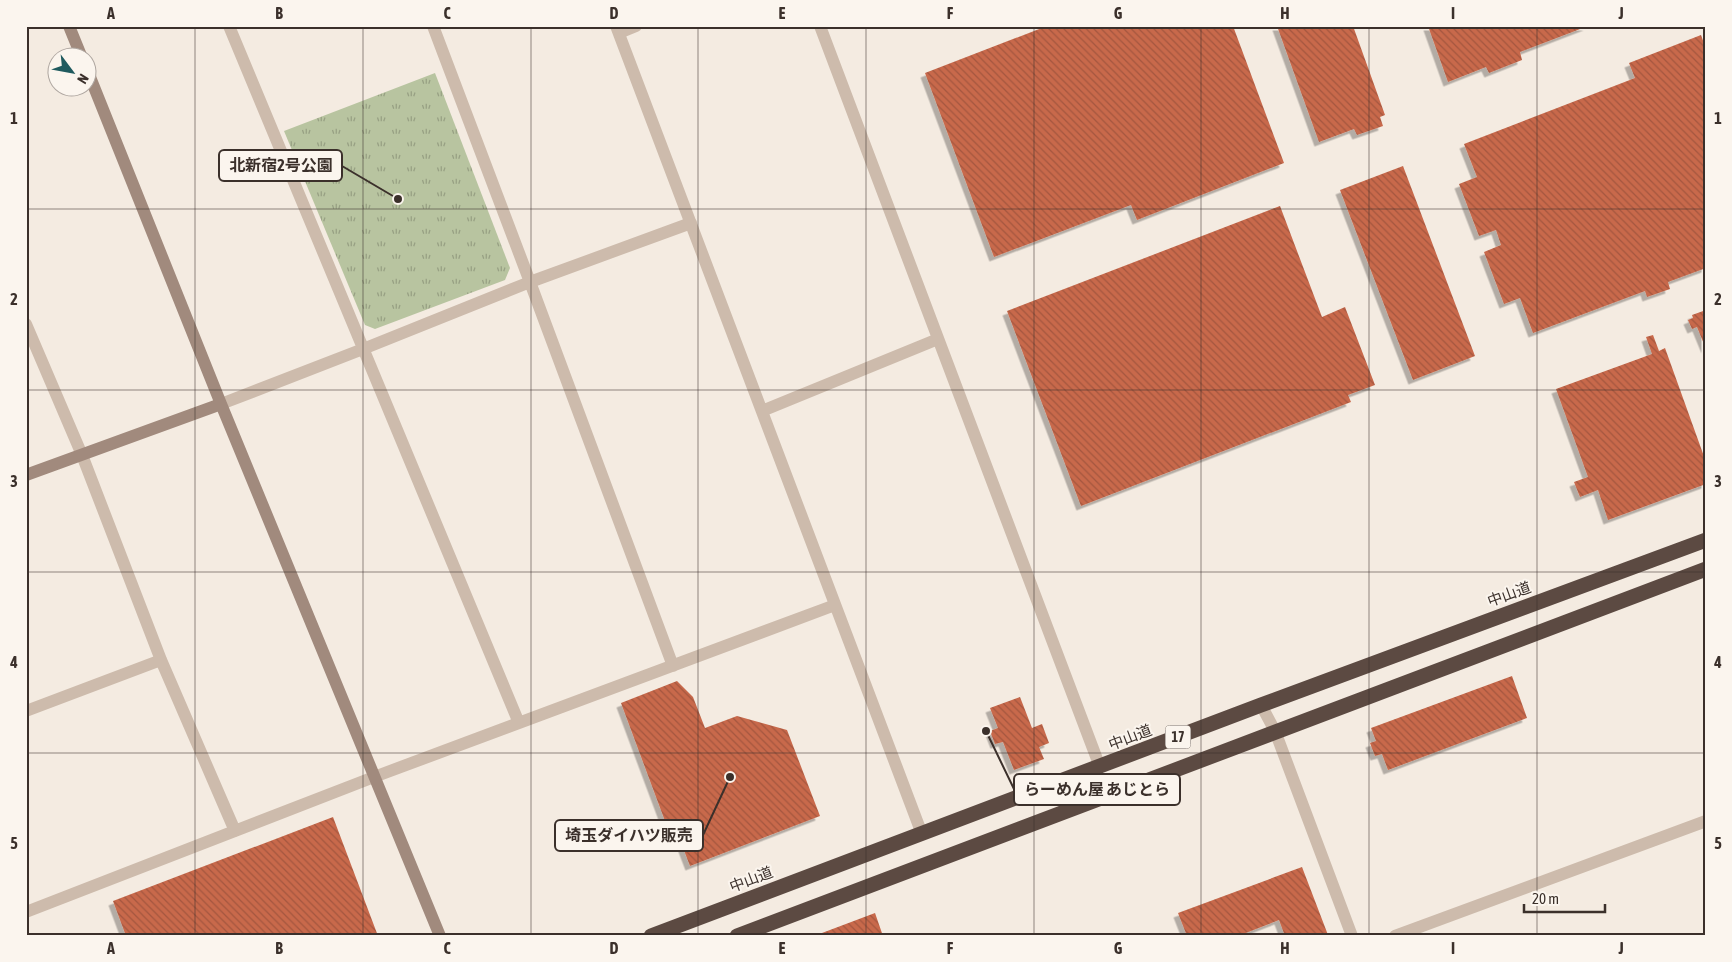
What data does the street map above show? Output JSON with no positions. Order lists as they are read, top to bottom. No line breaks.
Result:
{"streets":{"highway":["中山道","17"]},"places":["北新宿2号公園","らーめん屋 あじとら","埼玉ダイハツ販売"],"scale_bar":"20 m","north":"bottom right","grid":{"columns":["A","B","C","D","E","F","G","H","I","J"],"rows":["1","2","3","4","5"]}}
